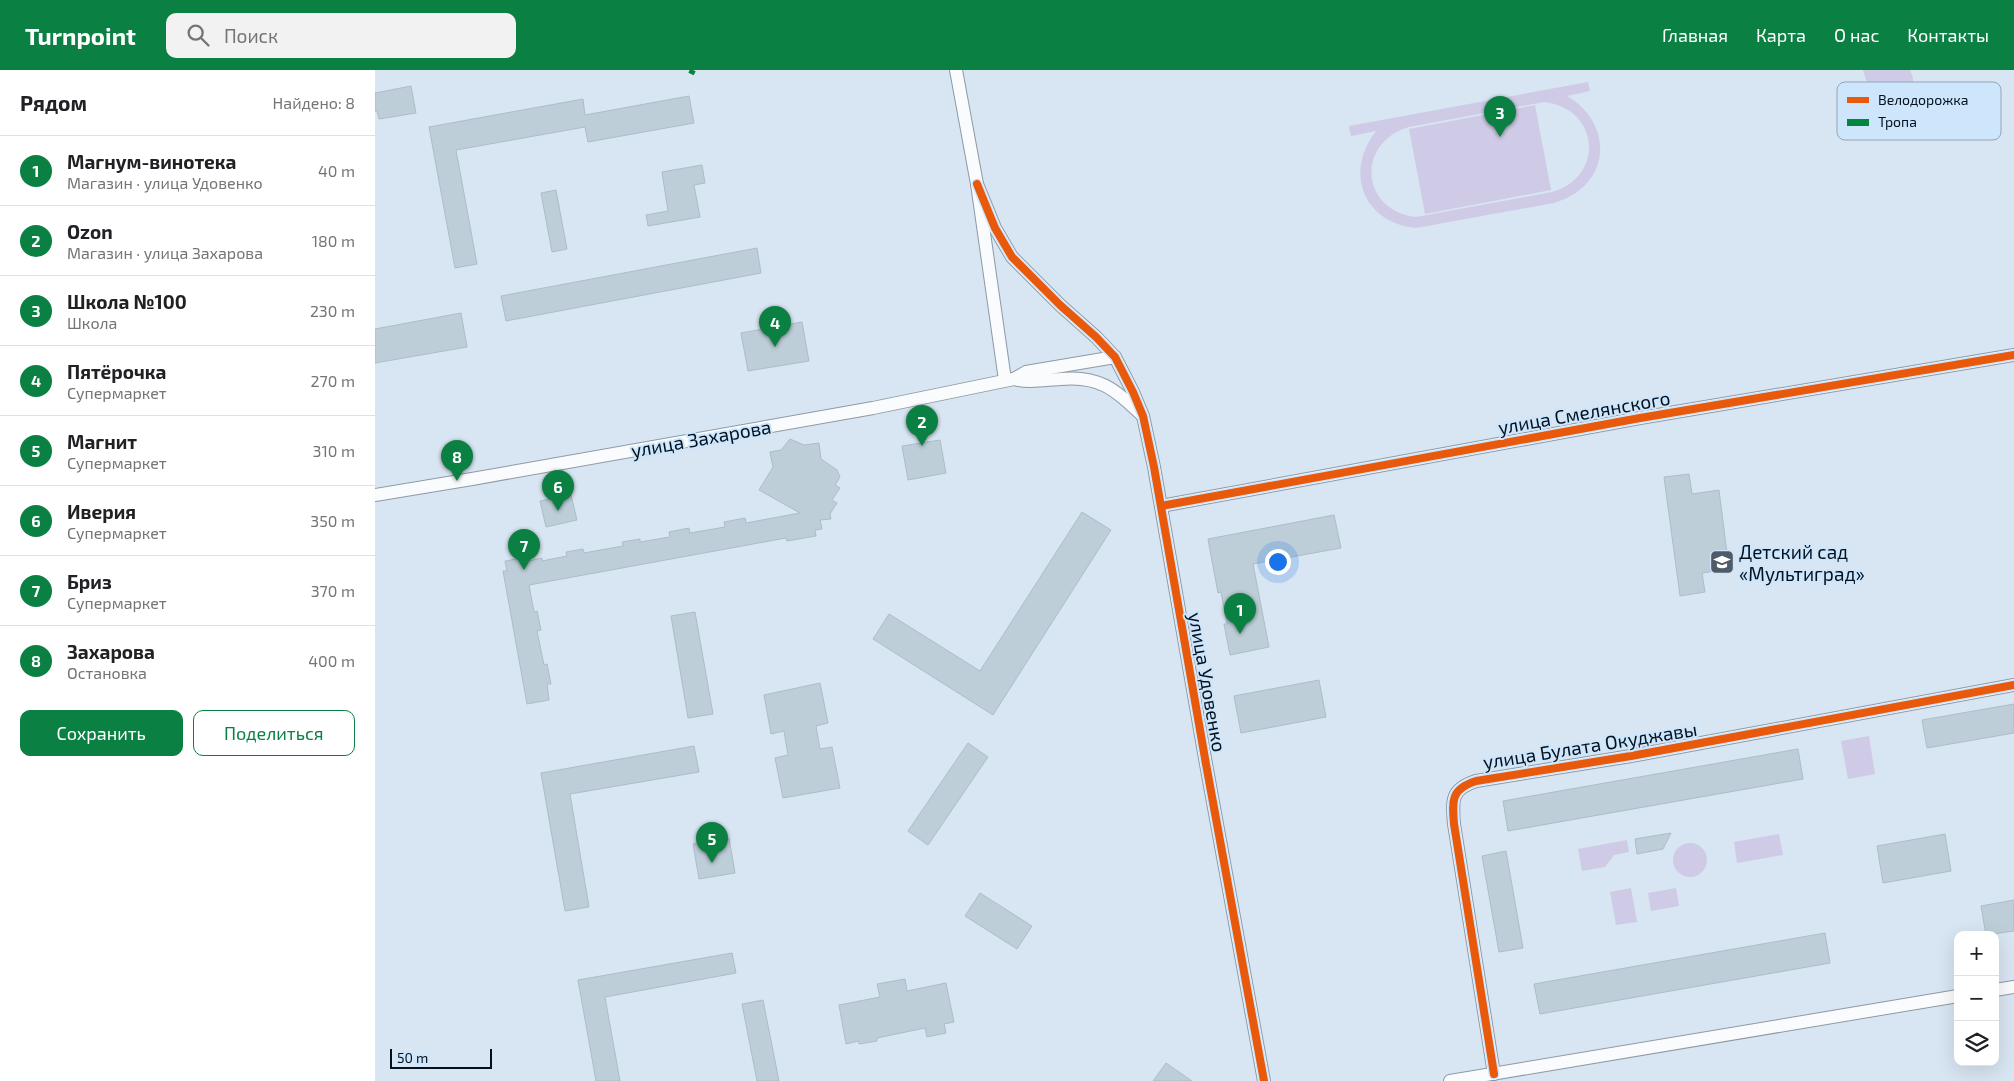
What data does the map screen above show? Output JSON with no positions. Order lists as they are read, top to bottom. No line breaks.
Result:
{"streets":{"street":["улица Смелянского","улица Захарова","улица Удовенко","улица Булата Окуджавы"]},"crossings":[["улица Смелянского","улица Удовенко"],["улица Захарова","улица Удовенко"]],"places":{"school or university":["Детский сад «Мультиград»"]},"legend":["Велодорожка","Тропа"],"scale_bar":"50 m","page":{"header":"Turnpoint","search":"Поиск","nav":["Главная","Карта","О нас","Контакты"],"heading":["Рядом","Найдено: 8"],"pins":["3","4","2","8","6","7","1","5"],"list":[{"mark":"1","name":"Магнум-винотека","note":"Магазин · улица Удовенко","value":"40 m"},{"mark":"2","name":"Ozon","note":"Магазин · улица Захарова","value":"180 m"},{"mark":"3","name":"Школа №100","note":"Школа","value":"230 m"},{"mark":"4","name":"Пятёрочка","note":"Супермаркет","value":"270 m"},{"mark":"5","name":"Магнит","note":"Супермаркет","value":"310 m"},{"mark":"6","name":"Иверия","note":"Супермаркет","value":"350 m"},{"mark":"7","name":"Бриз","note":"Супермаркет","value":"370 m"},{"mark":"8","name":"Захарова","note":"Остановка","value":"400 m"}],"buttons":["Сохранить","Поделиться"],"map_buttons":["+","−"],"scale":"50 m"}}
